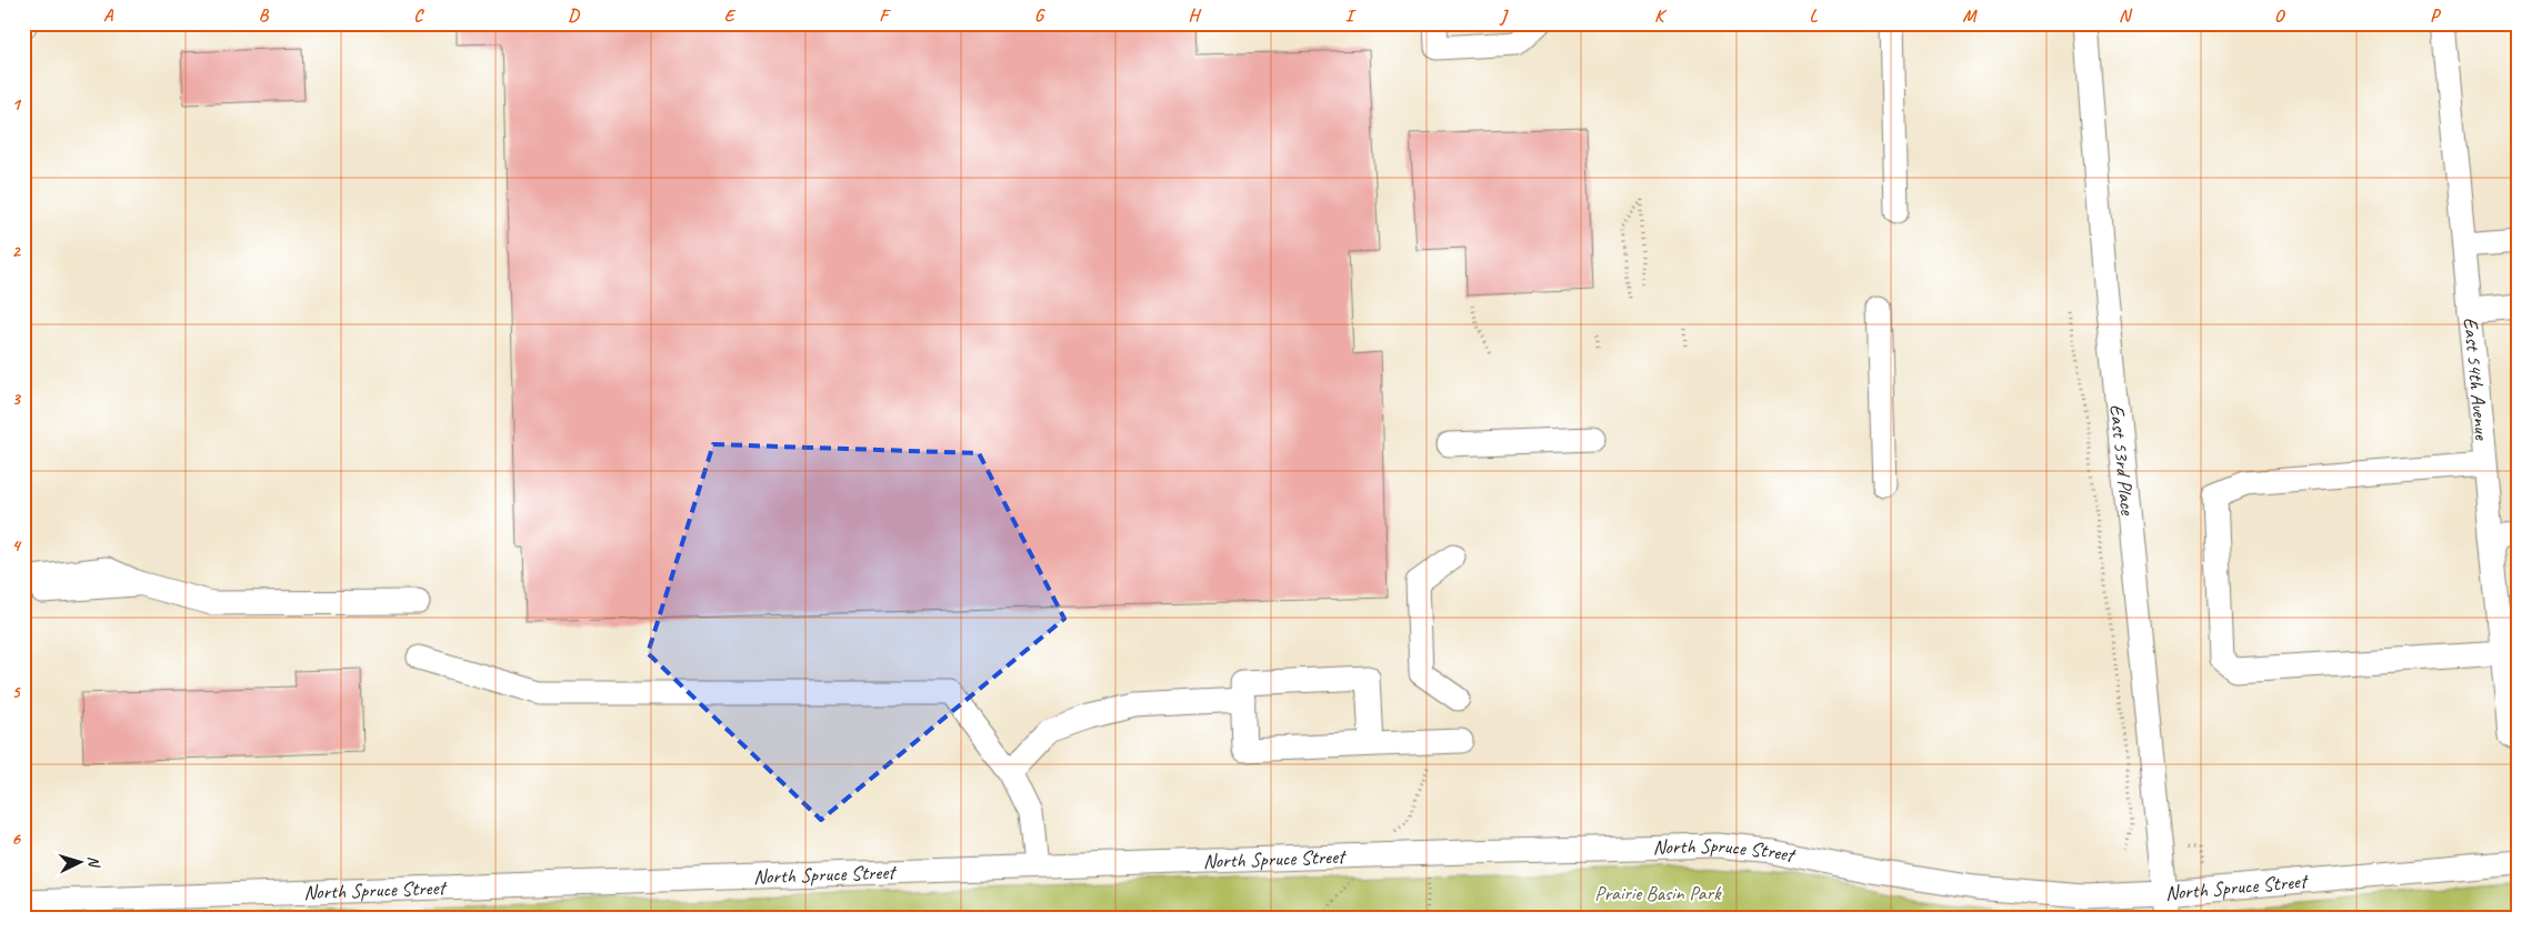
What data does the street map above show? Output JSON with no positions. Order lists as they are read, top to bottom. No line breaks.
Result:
{"streets":{"street":["East 54th Avenue","East 53rd Place","North Spruce Street"]},"crossings":[["East 53rd Place","North Spruce Street"]],"parks":["Prairie Basin Park"],"north":"right","grid":{"columns":["A","B","C","D","E","F","G","H","I","J","K","L","M","N","O","P"],"rows":["1","2","3","4","5","6"]}}
